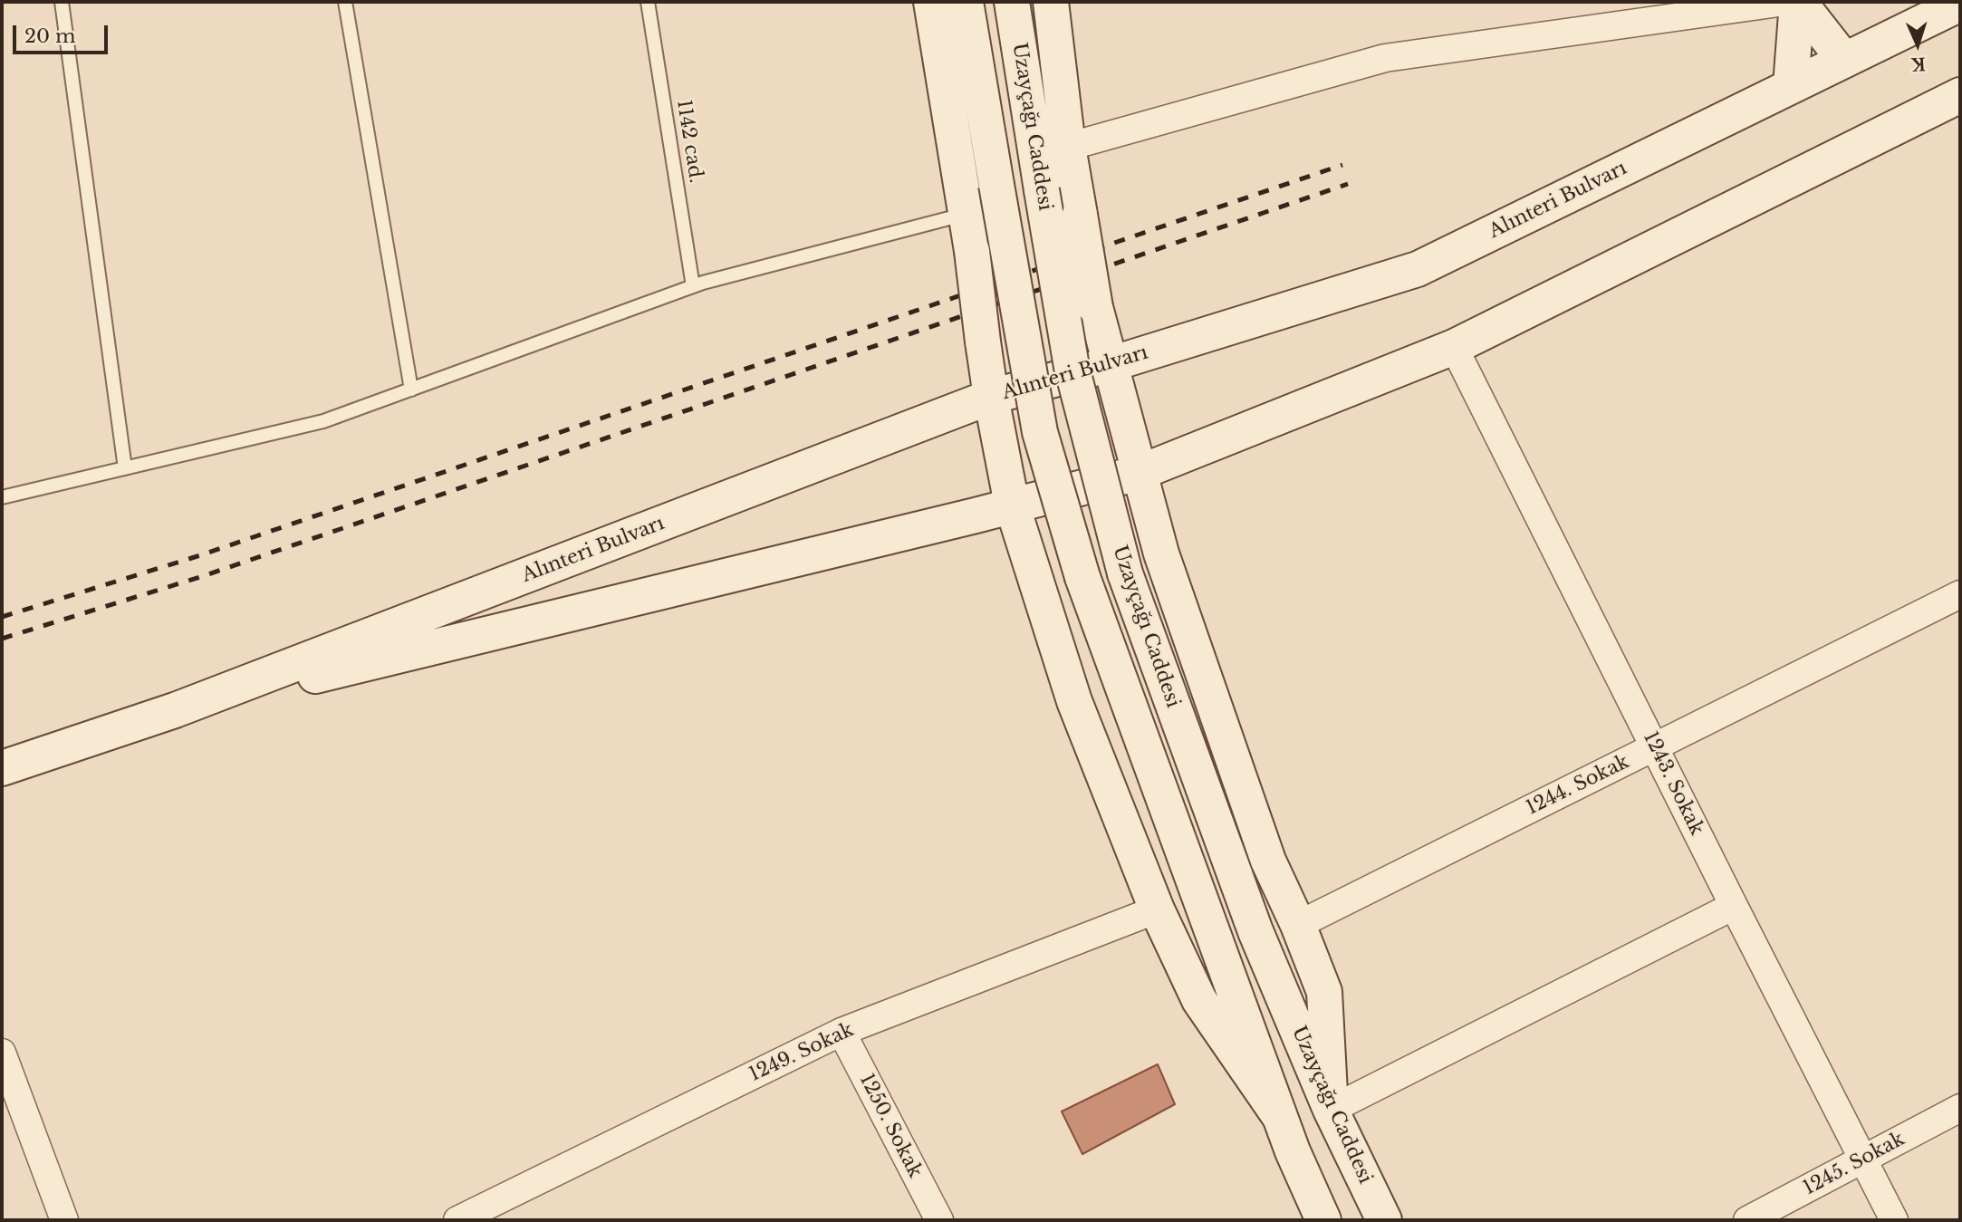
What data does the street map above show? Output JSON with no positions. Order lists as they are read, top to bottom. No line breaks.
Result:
{"streets":{"main road":["Uzayçağı Caddesi","Alınteri Bulvarı"],"street":["1243. Sokak","1244. Sokak","1249. Sokak","1250. Sokak","1245. Sokak"],"lane":["1142 cad."]},"crossings":[["Alınteri Bulvarı","1243. Sokak"],["1243. Sokak","1244. Sokak"],["1243. Sokak","1245. Sokak"],["1249. Sokak","1250. Sokak"]],"scale_bar":"20 m","north":"bottom"}
